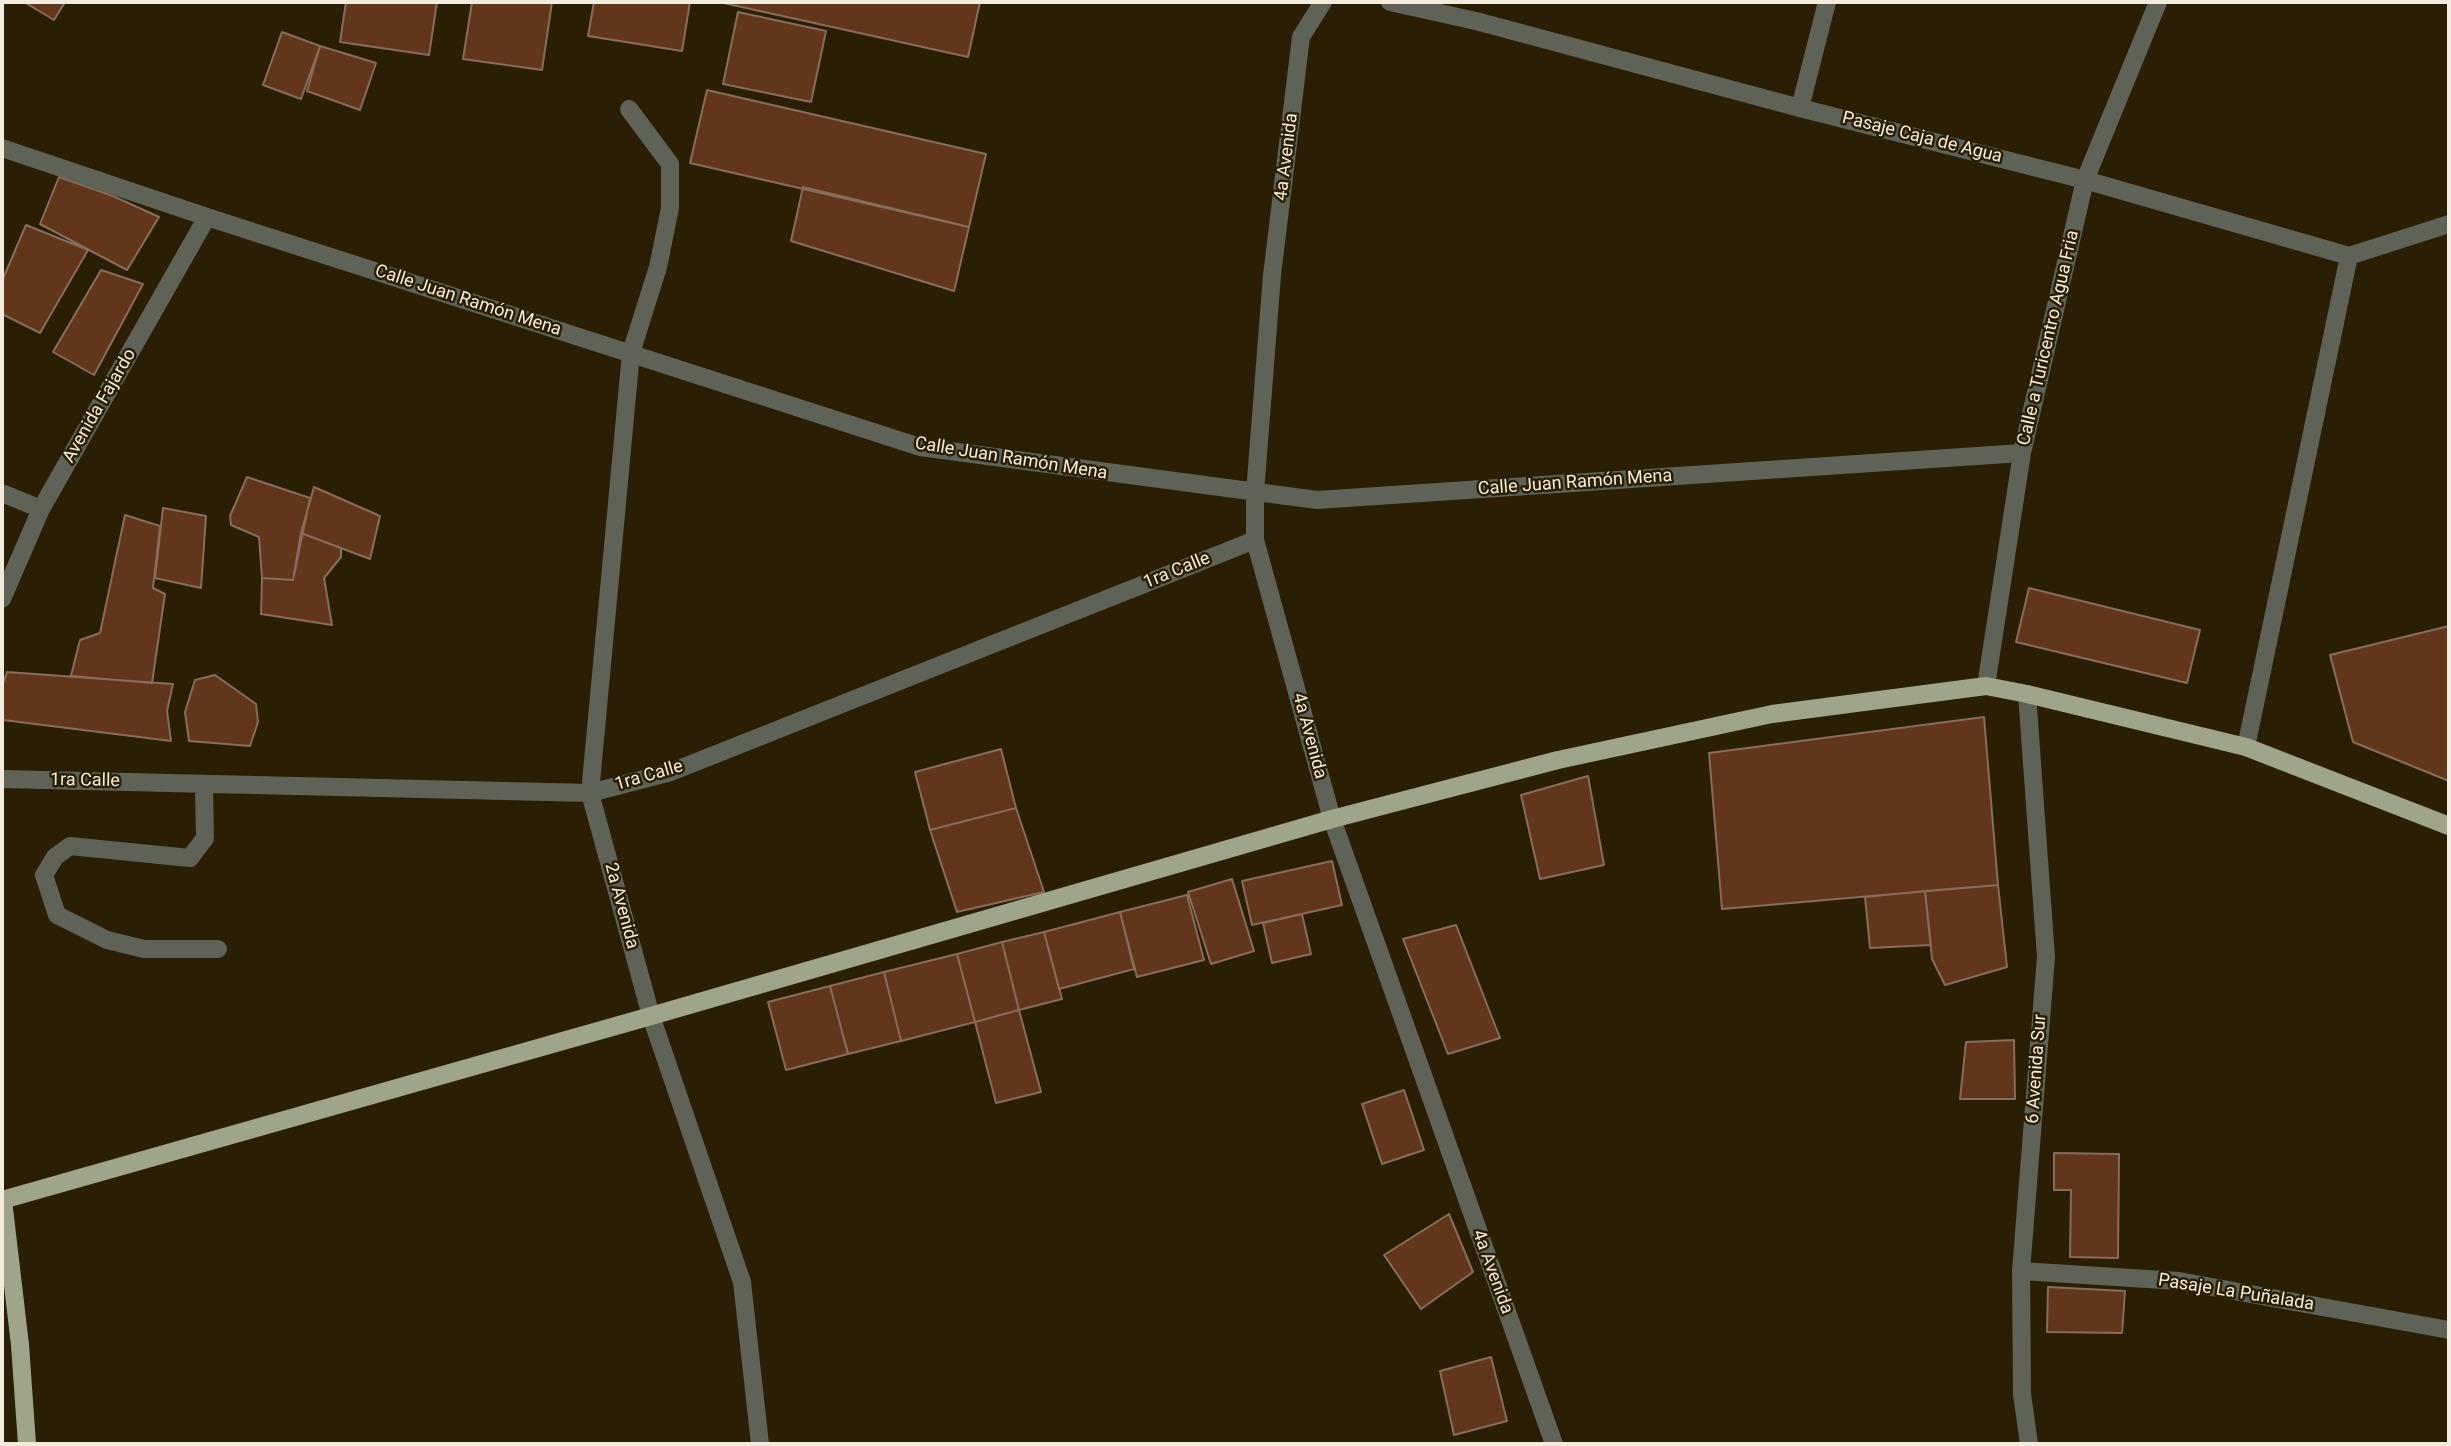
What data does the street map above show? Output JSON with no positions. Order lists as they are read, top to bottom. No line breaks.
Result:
{"streets":{"street":["Pasaje Caja de Agua","4a Avenida","Calle Juan Ramón Mena","Calle a Turicentro Agua Fria","Avenida Fajardo","1ra Calle","2a Avenida","6 Avenida Sur","Pasaje La Puñalada"]},"crossings":[["Pasaje Caja de Agua","Calle a Turicentro Agua Fria"],["4a Avenida","Calle Juan Ramón Mena"],["4a Avenida","1ra Calle"],["Calle Juan Ramón Mena","Calle a Turicentro Agua Fria"],["Calle Juan Ramón Mena","Avenida Fajardo"],["Calle Juan Ramón Mena","2a Avenida"],["1ra Calle","2a Avenida"],["6 Avenida Sur","Pasaje La Puñalada"]]}
